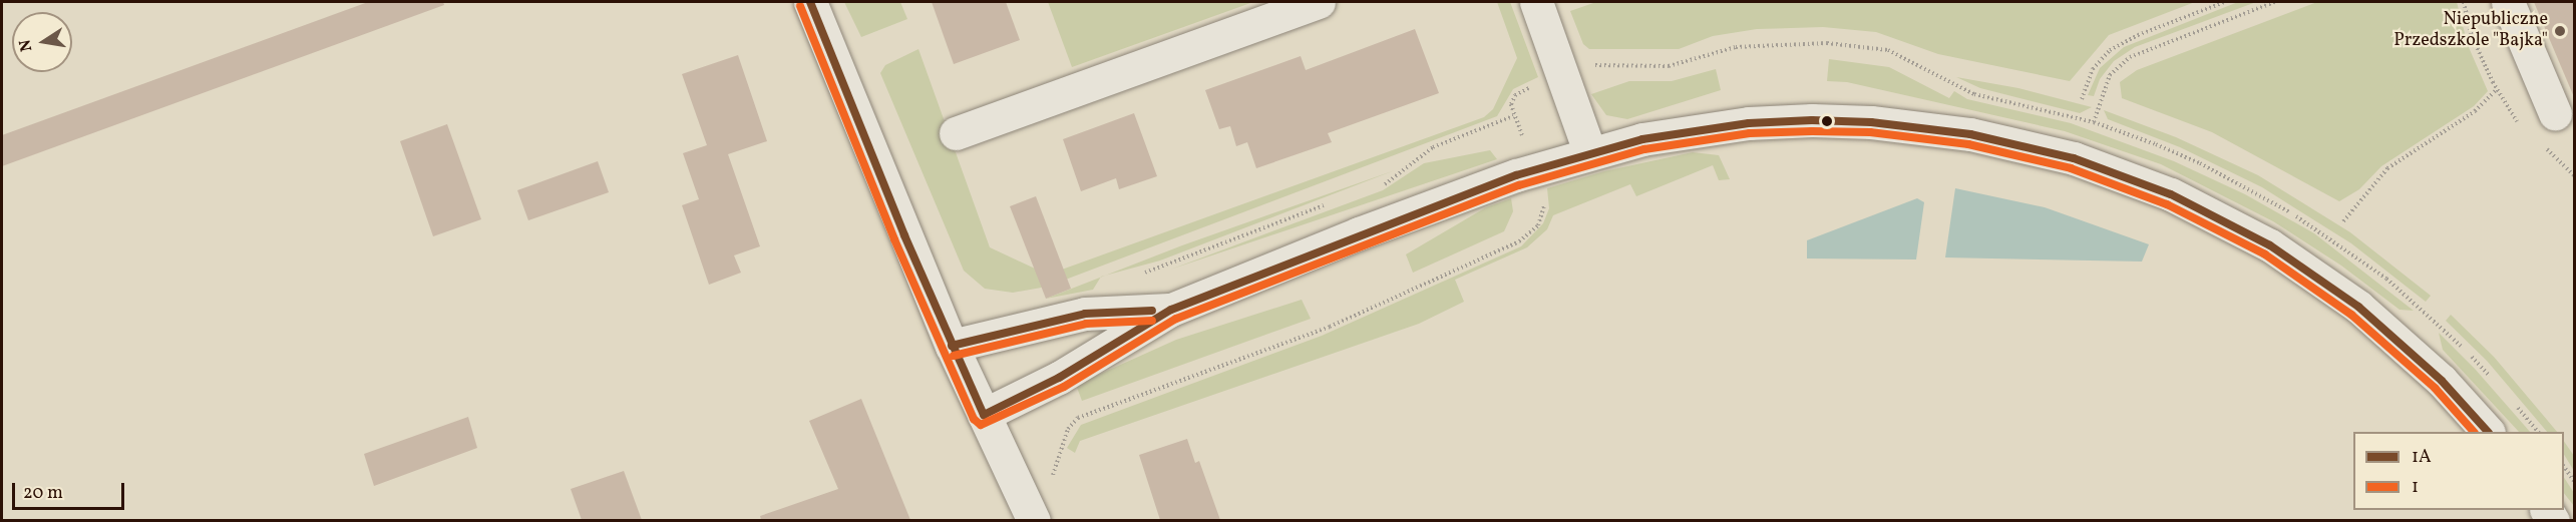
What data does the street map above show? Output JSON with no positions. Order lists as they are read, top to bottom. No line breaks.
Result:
{"places":["Niepubliczne Przedszkole \"Bajka\""],"lines":["transit line 1A","transit line 1"],"legend":["1A","1"],"scale_bar":"20 m","north":"left"}
